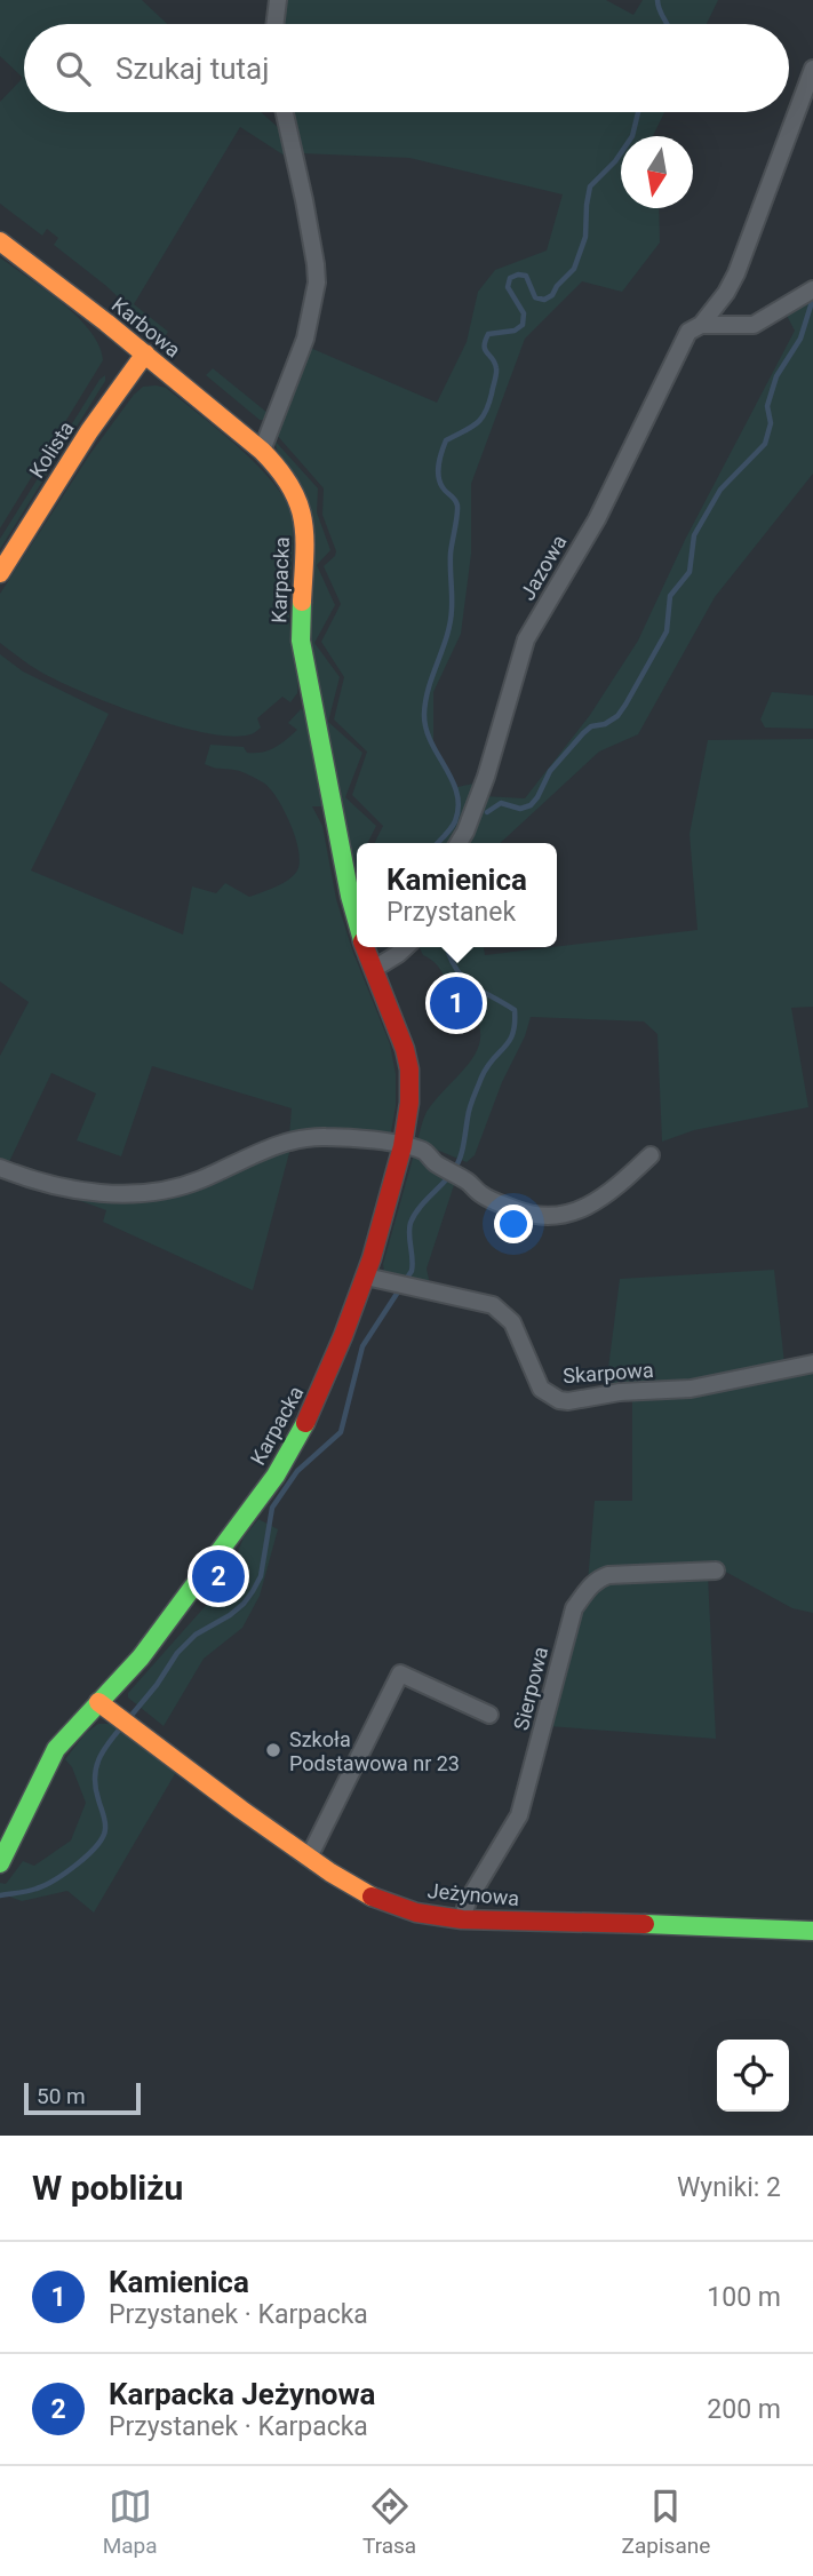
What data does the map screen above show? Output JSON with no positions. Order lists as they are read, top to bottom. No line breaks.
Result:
{"streets":{"street":["Karbowa","Kolista","Jazowa","Karpacka","Skarpowa","Sierpowa","Jeżynowa"]},"crossings":[["Karbowa","Kolista"],["Karbowa","Karpacka"],["Karpacka","Skarpowa"],["Karpacka","Jeżynowa"],["Sierpowa","Jeżynowa"]],"places":["Szkoła Podstawowa nr 23"],"scale_bar":"50 m","north":"bottom","page":{"search":"Szukaj tutaj","popup":["Kamienica","Przystanek"],"pins":["1","2"],"scale":"50 m","heading":["W pobliżu","Wyniki: 2"],"list":[{"mark":"1","name":"Kamienica","note":"Przystanek · Karpacka","value":"100 m"},{"mark":"2","name":"Karpacka Jeżynowa","note":"Przystanek · Karpacka","value":"200 m"}],"nav":["Mapa","Trasa","Zapisane"]}}
